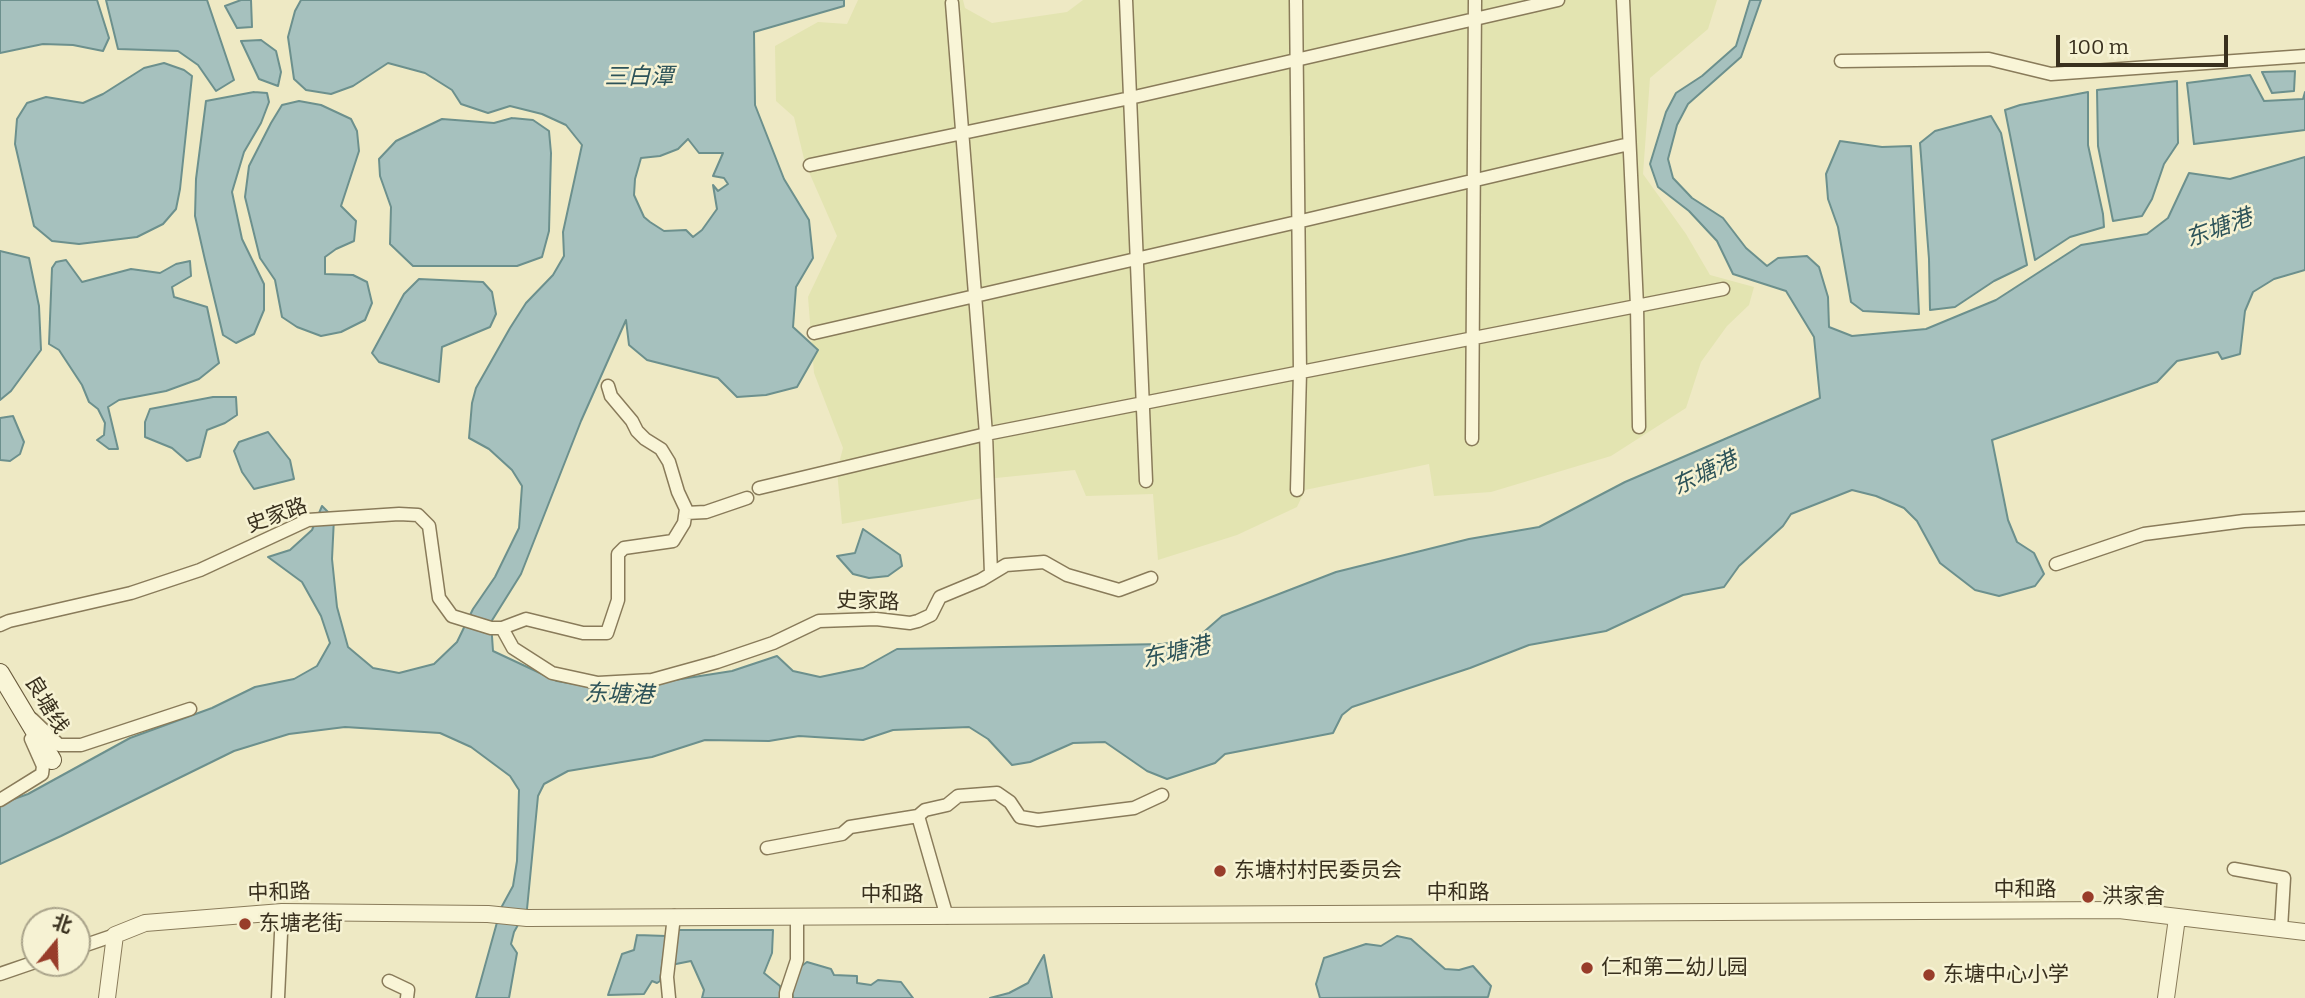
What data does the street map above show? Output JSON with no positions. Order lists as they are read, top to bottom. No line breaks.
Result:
{"streets":{"main road":["良塘线"],"street":["史家路","中和路"]},"water":["三白潭","东塘港"],"places":["东塘村村民委员会","洪家舍","东塘老街","仁和第二幼儿园","东塘中心小学"],"scale_bar":"100 m","north":"top"}
